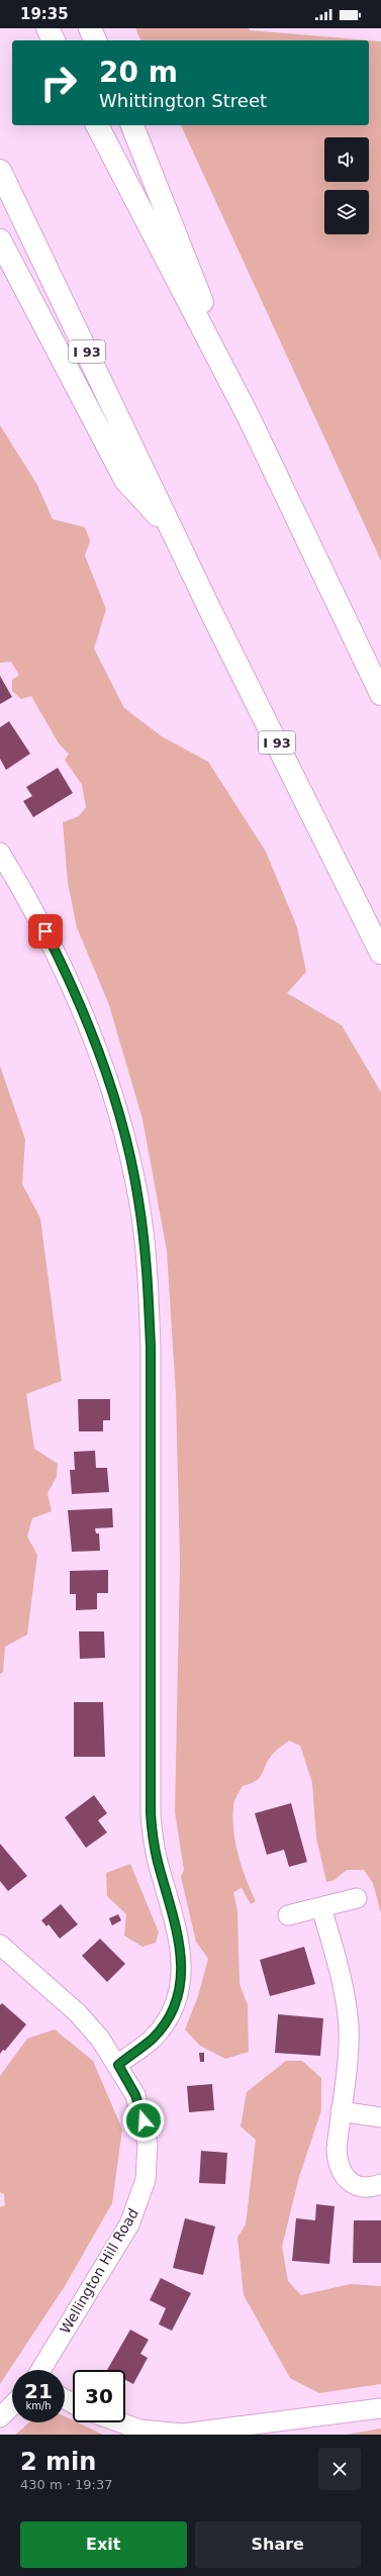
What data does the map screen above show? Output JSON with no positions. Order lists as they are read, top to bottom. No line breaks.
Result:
{"streets":{"highway":["I 93"],"street":["Wellington Hill Road"]},"page":{"status":"19:35","turn":["20 m","Whittington Street"],"speed":"21 km/h","limit":"30","heading":["2 min","430 m · 19:37"],"buttons":["Exit","Share"]}}
